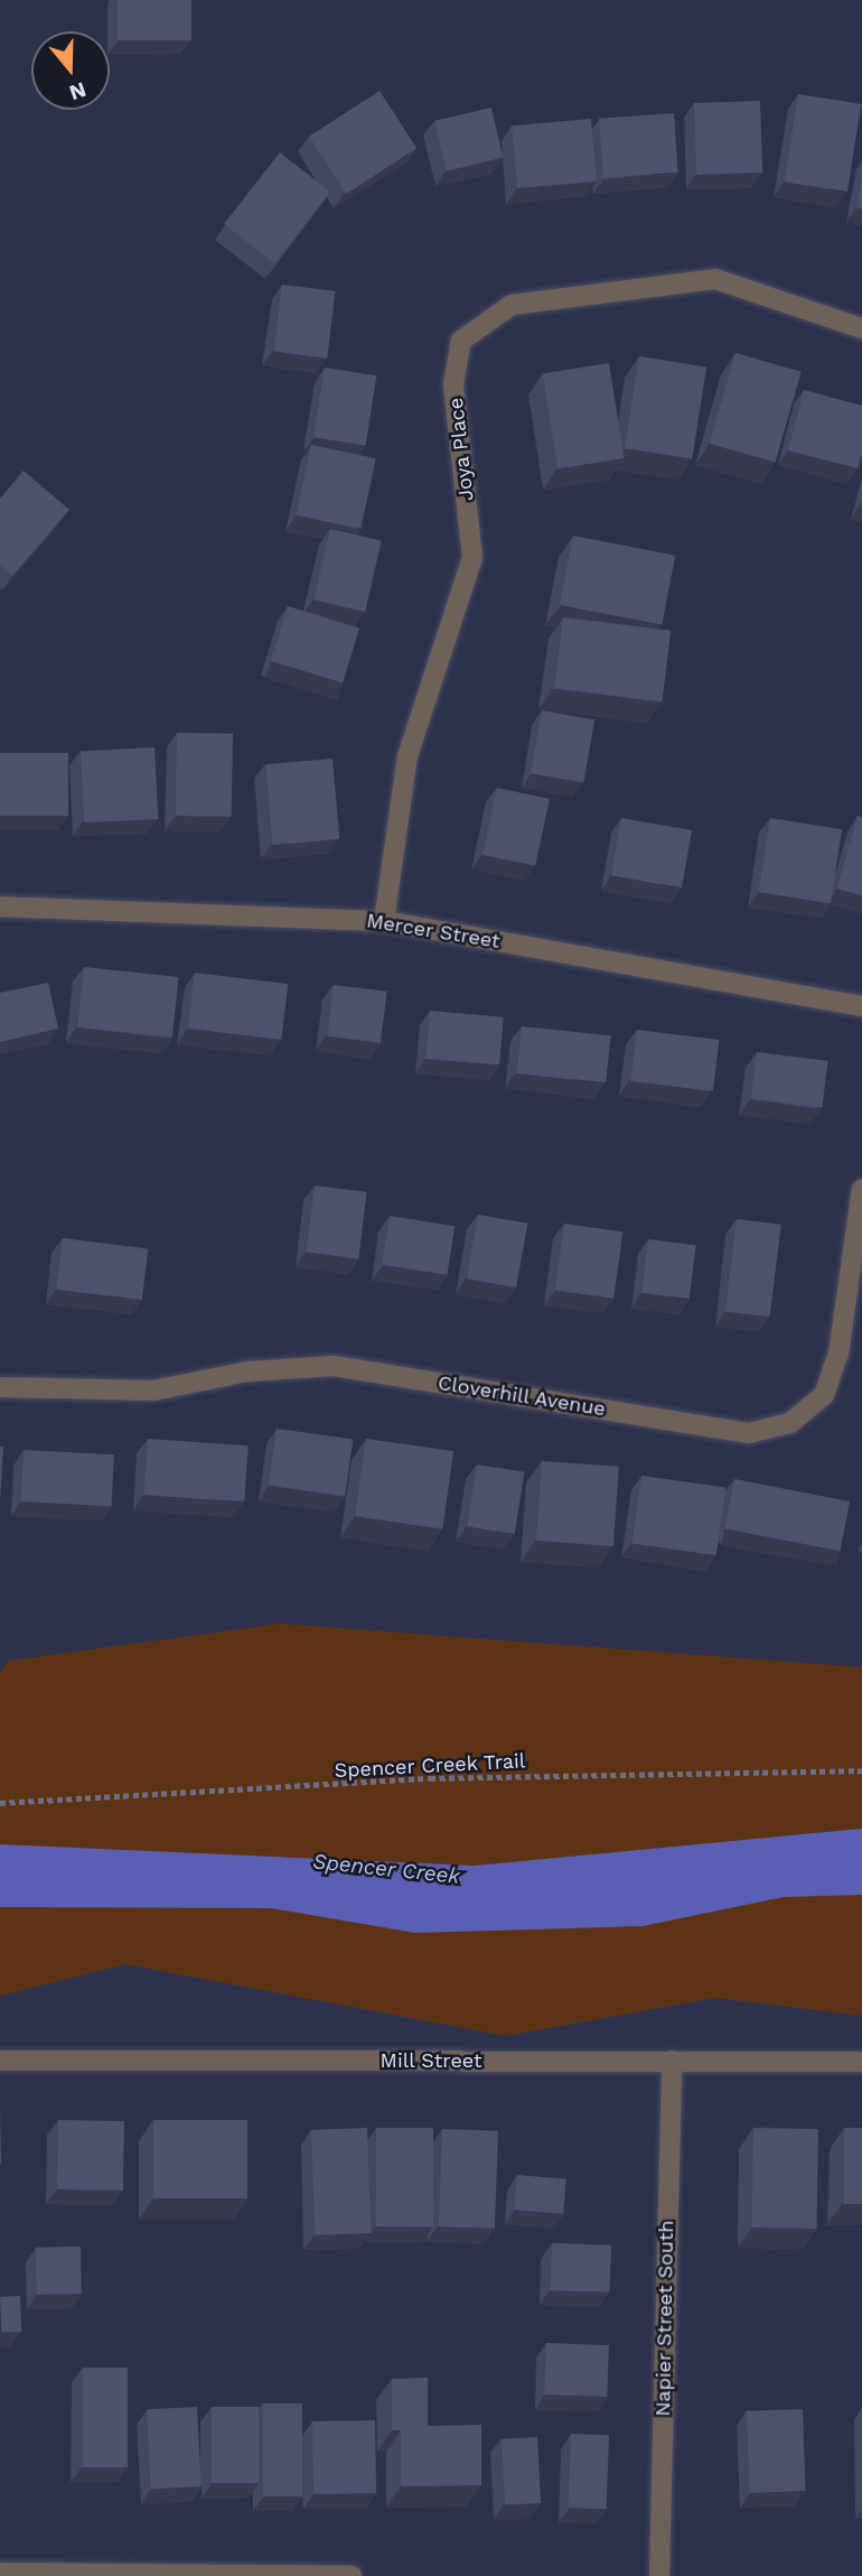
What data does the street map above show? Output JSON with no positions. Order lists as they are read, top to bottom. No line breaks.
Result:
{"streets":{"street":["Joya Place","Mercer Street","Cloverhill Avenue","Mill Street","Napier Street South"],"path":["Spencer Creek Trail"]},"crossings":[["Joya Place","Mercer Street"],["Mill Street","Napier Street South"]],"water":["Spencer Creek"],"north":"bottom"}
